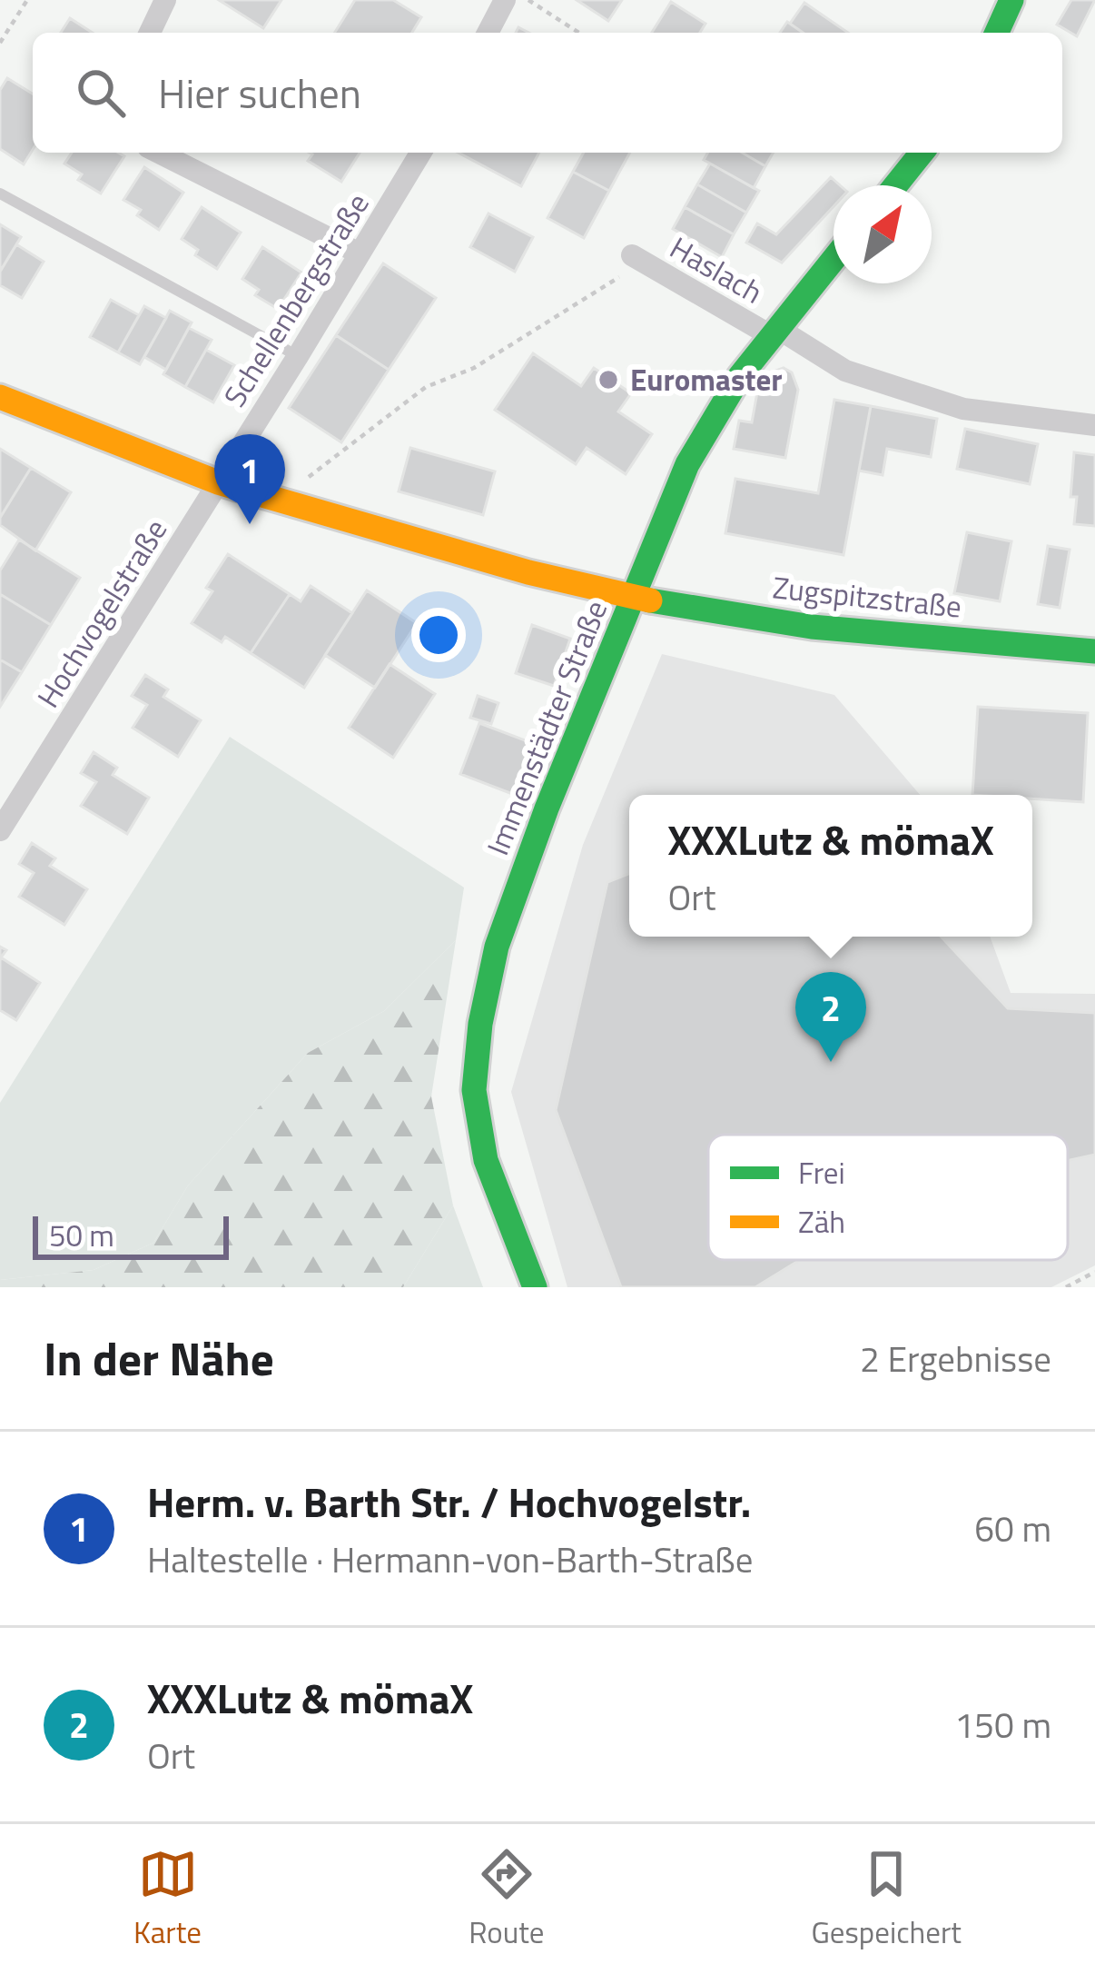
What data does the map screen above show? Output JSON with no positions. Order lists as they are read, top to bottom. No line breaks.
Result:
{"streets":{"street":["Haslach","Schellenbergstraße","Zugspitzstraße","Hochvogelstraße","Immenstädter Straße"]},"crossings":[["Haslach","Immenstädter Straße"],["Schellenbergstraße","Zugspitzstraße"],["Schellenbergstraße","Hochvogelstraße"],["Zugspitzstraße","Hochvogelstraße"],["Zugspitzstraße","Immenstädter Straße"]],"places":["Euromaster"],"legend":["Frei","Zäh"],"scale_bar":"50 m","north":"top right","page":{"search":"Hier suchen","pins":["1","2"],"popup":["XXXLutz & mömaX","Ort"],"scale":"50 m","heading":["In der Nähe","2 Ergebnisse"],"list":[{"mark":"1","name":"Herm. v. Barth Str. / Hochvogelstr.","note":"Haltestelle · Hermann-von-Barth-Straße","value":"60 m"},{"mark":"2","name":"XXXLutz & mömaX","note":"Ort","value":"150 m"}],"nav":["Karte","Route","Gespeichert"]}}
